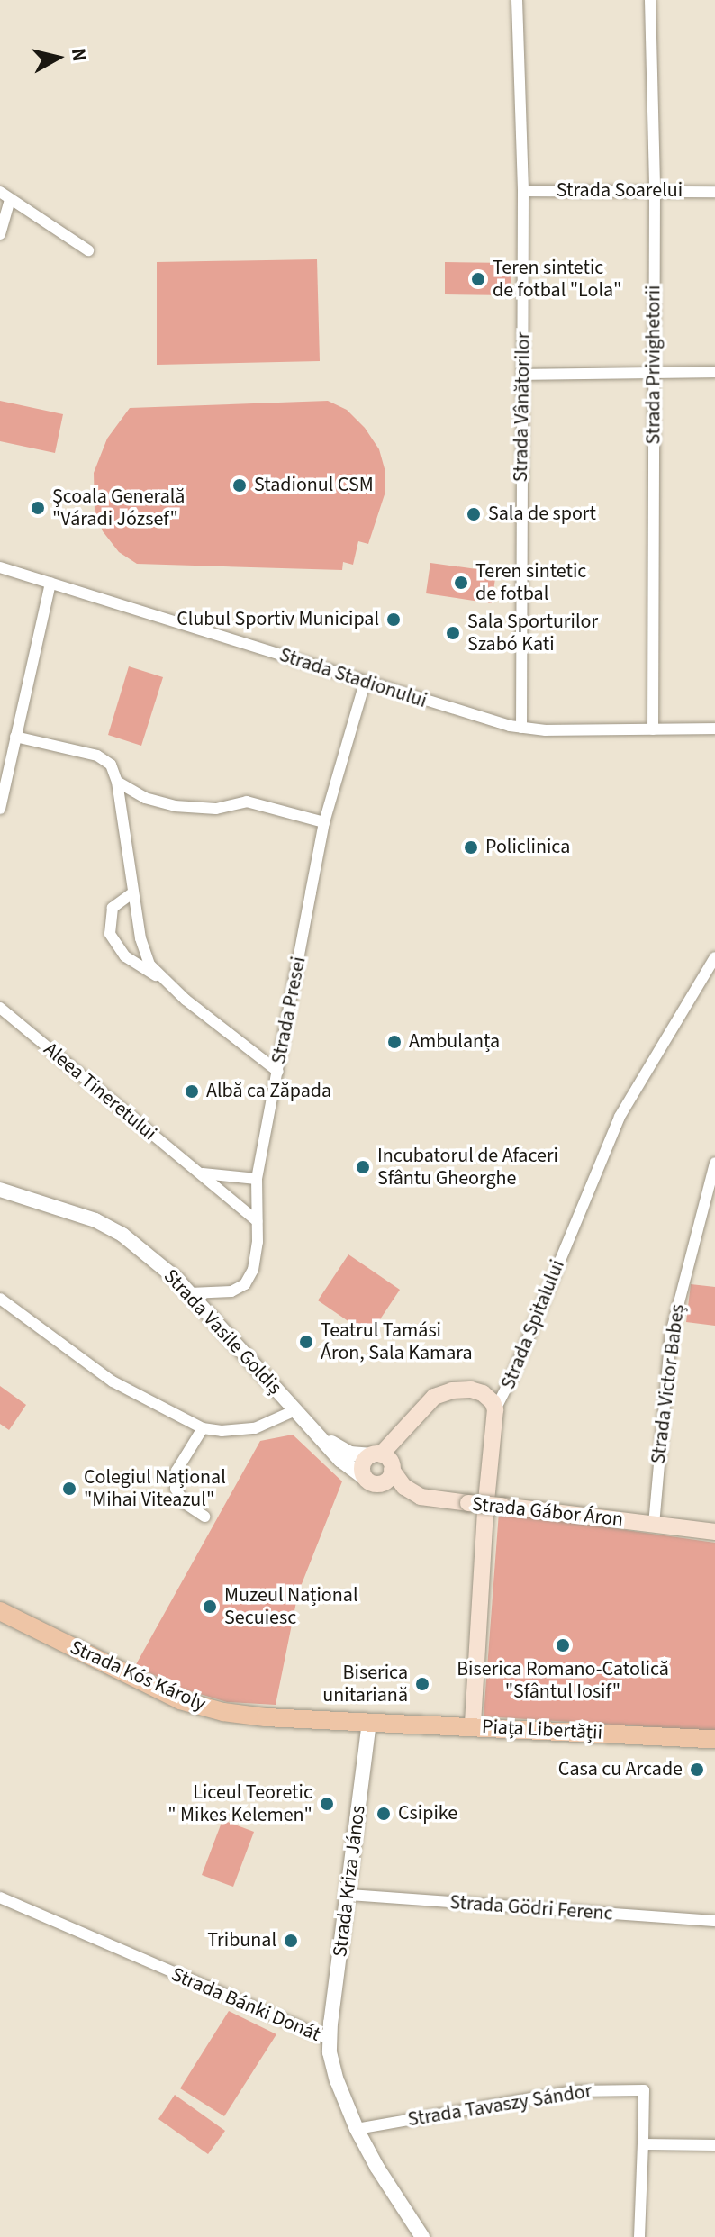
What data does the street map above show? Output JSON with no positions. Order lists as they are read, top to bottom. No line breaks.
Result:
{"streets":{"main road":["Strada Spitalului","Strada Gábor Áron","Strada Kós Károly","Piața Libertății"],"street":["Strada Soarelui","Strada Privighetorii","Strada Vânătorilor","Strada Stadionului","Strada Presei","Aleea Tineretului","Strada Vasile Goldiș","Strada Victor Babeș","Strada Kriza János","Strada Gödri Ferenc","Strada Bánki Donát","Strada Tavaszy Sándor"]},"crossings":[["Strada Soarelui","Strada Privighetorii"],["Strada Soarelui","Strada Vânătorilor"],["Strada Privighetorii","Strada Stadionului"],["Strada Vânătorilor","Strada Stadionului"],["Strada Stadionului","Strada Presei"],["Strada Presei","Aleea Tineretului"],["Strada Presei","Strada Vasile Goldiș"],["Strada Spitalului","Piața Libertății"],["Strada Vasile Goldiș","Strada Gábor Áron"],["Strada Victor Babeș","Strada Gábor Áron"],["Strada Kós Károly","Piața Libertății"],["Strada Kós Károly","Strada Kriza János"],["Piața Libertății","Strada Kriza János"],["Strada Kriza János","Strada Gödri Ferenc"],["Strada Kriza János","Strada Bánki Donát"],["Strada Bánki Donát","Strada Tavaszy Sándor"]],"places":["Teren sintetic de fotbal \"Lola\"","Stadionul CSM","Școala Generală \"Váradi József\"","Sala de sport","Teren sintetic de fotbal","Clubul Sportiv Municipal","Sala Sporturilor Szabó Kati","Policlinica","Ambulanța","Albă ca Zăpada","Incubatorul de Afaceri Sfântu Gheorghe","Teatrul Tamási Áron, Sala Kamara","Colegiul Național \"Mihai Viteazul\"","Muzeul Național Secuiesc","Biserica Romano-Catolică \"Sfântul Iosif\"","Biserica unitariană","Casa cu Arcade","Liceul Teoretic \" Mikes Kelemen\"","Csipike","Tribunal"],"north":"right"}
